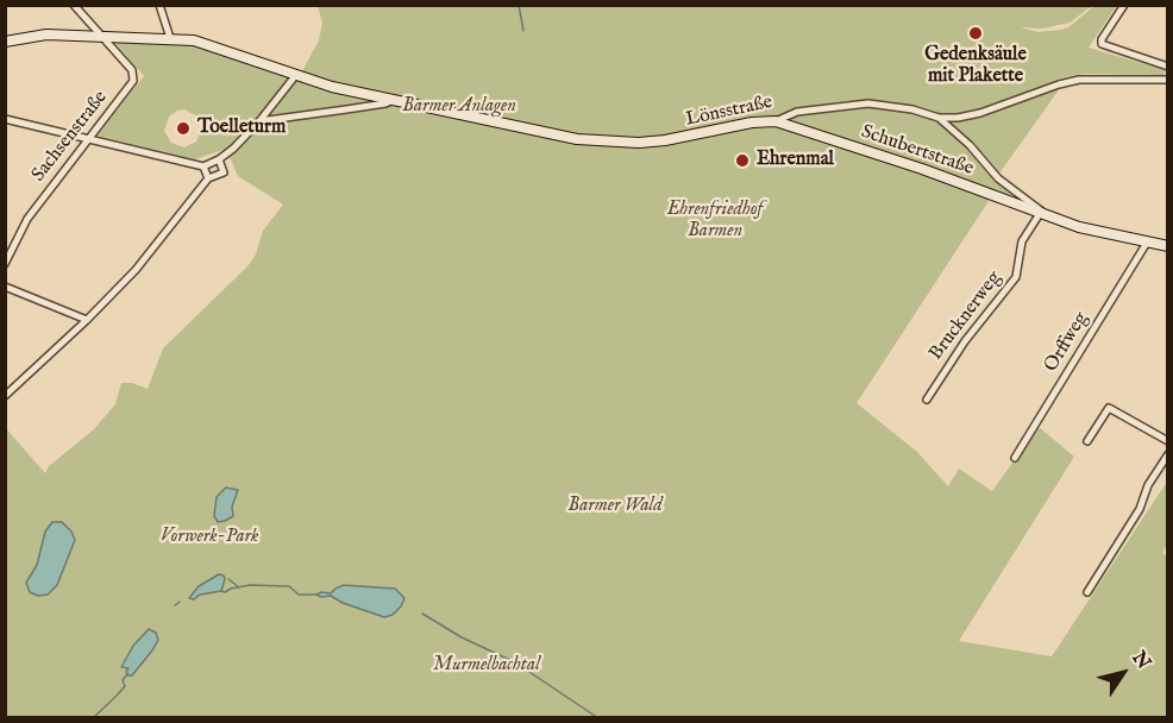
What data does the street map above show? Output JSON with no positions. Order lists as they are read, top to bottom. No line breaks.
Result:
{"streets":{"street":["Lönsstraße","Sachsenstraße","Schubertstraße","Brucknerweg","Orffweg"]},"crossings":[["Lönsstraße","Sachsenstraße"],["Lönsstraße","Schubertstraße"],["Schubertstraße","Brucknerweg"],["Schubertstraße","Orffweg"]],"parks":["Barmer Anlagen","Ehrenfriedhof Barmen","Barmer Wald","Vorwerk-Park","Murmelbachtal"],"places":["Gedenksäule mit Plakette","Toelleturm","Ehrenmal"],"north":"top right"}
